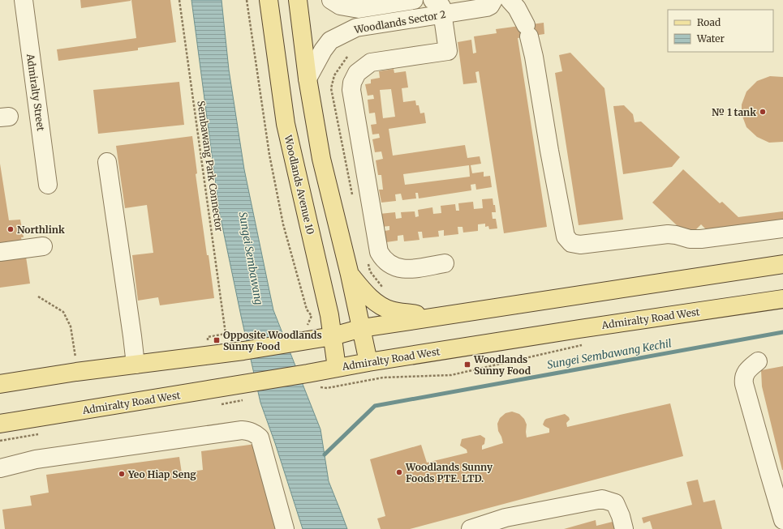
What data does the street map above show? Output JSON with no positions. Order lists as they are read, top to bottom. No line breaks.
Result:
{"streets":{"main road":["Woodlands Avenue 10","Admiralty Road West"],"street":["Woodlands Sector 2","Admiralty Street"],"path":["Sembawang Park Connector"]},"crossings":[["Woodlands Avenue 10","Admiralty Road West"]],"water":["Sungei Sembawang","Sungei Sembawang Kechil"],"places":{"other":["№ 1 tank","Northlink","Woodlands Sunny Foods PTE. LTD.","Yeo Hiap Seng"],"transit":["Opposite Woodlands Sunny Food","Woodlands Sunny Food"]},"legend":["Road","Water"]}
